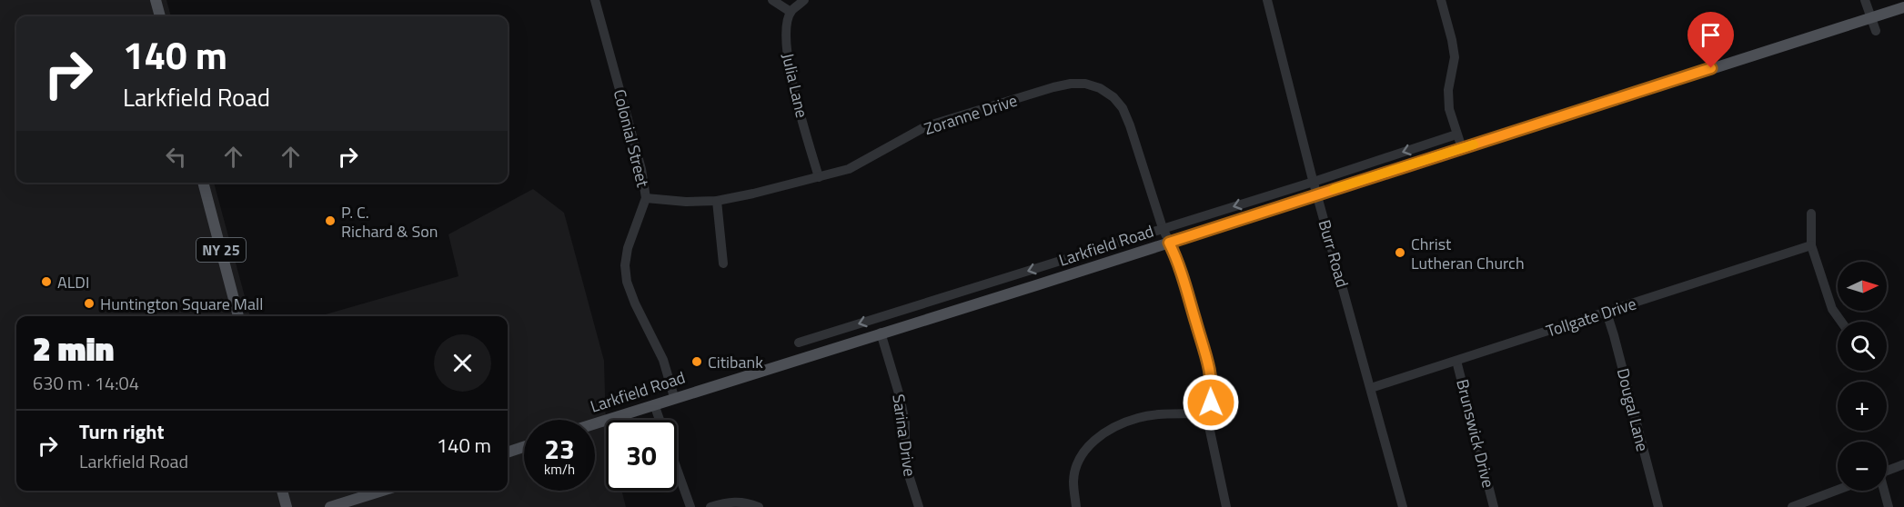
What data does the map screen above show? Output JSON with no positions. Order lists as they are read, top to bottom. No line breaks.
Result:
{"streets":{"main road":["Larkfield Road","NY 25"],"street":["Julia Lane","Zoranne Drive","Colonial Street","Burr Road","Tollgate Drive","Dougal Lane","Brunswick Drive","Sarina Drive"]},"crossings":[["Julia Lane","Zoranne Drive"],["Zoranne Drive","Colonial Street"],["Zoranne Drive","Larkfield Road"],["Colonial Street","Larkfield Road"],["Larkfield Road","Burr Road"],["Larkfield Road","Sarina Drive"],["Burr Road","Tollgate Drive"],["Tollgate Drive","Dougal Lane"],["Tollgate Drive","Brunswick Drive"]],"places":["P. C. Richard & Son","Christ Lutheran Church","ALDI","Huntington Square Mall","Citibank"],"north":"right","page":{"turn":["140 m","Larkfield Road"],"map_buttons":["+","−"],"heading":["2 min","630 m · 14:04"],"list":[{"name":"Turn right","note":"Larkfield Road","value":"140 m"}],"speed":"23 km/h","limit":"30"}}
